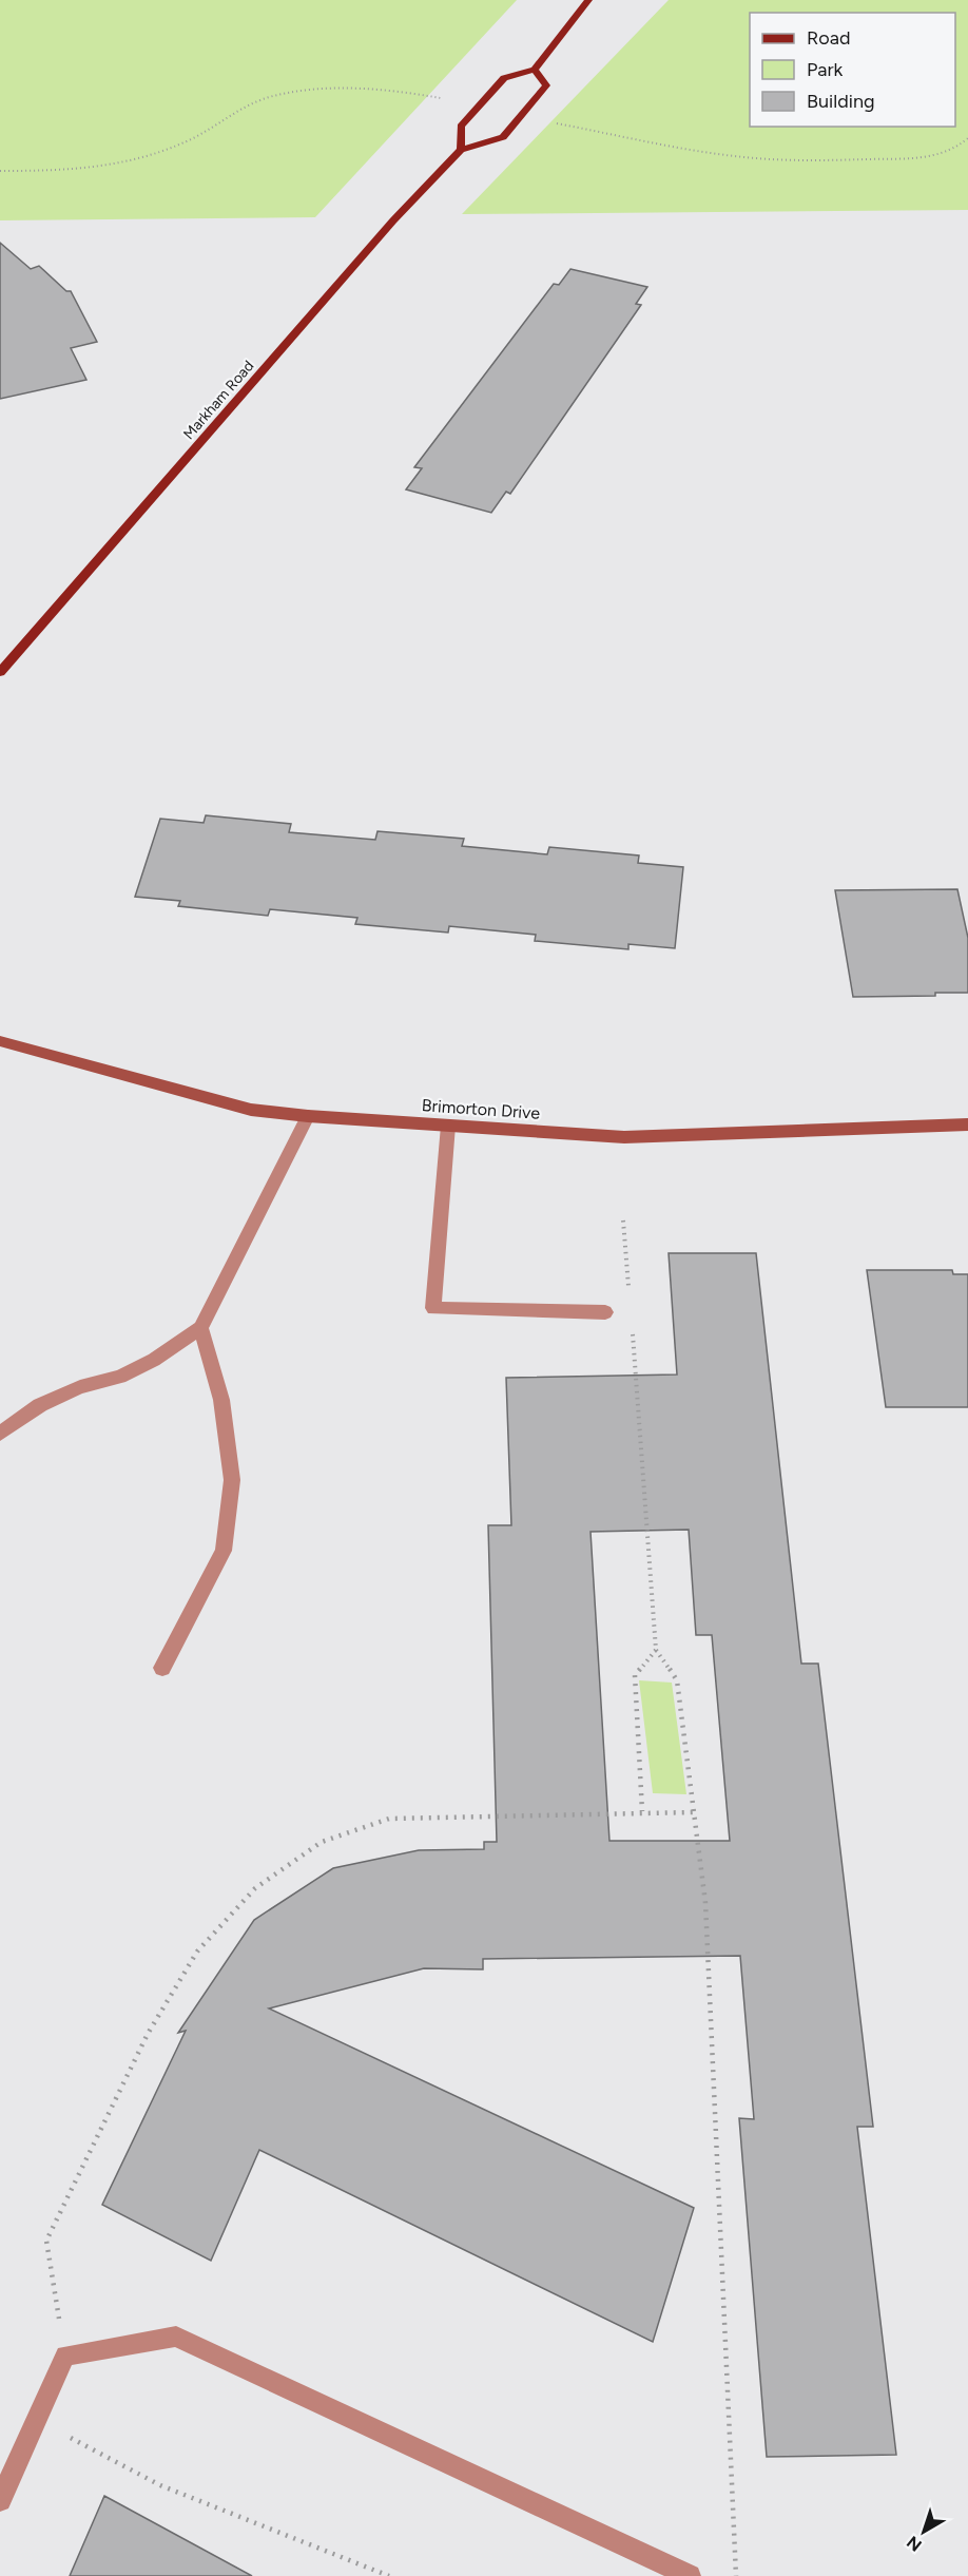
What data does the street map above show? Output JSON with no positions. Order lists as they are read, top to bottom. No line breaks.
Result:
{"streets":{"main road":["Markham Road"],"street":["Brimorton Drive"]},"legend":["Road","Park","Building"],"north":"bottom left"}
